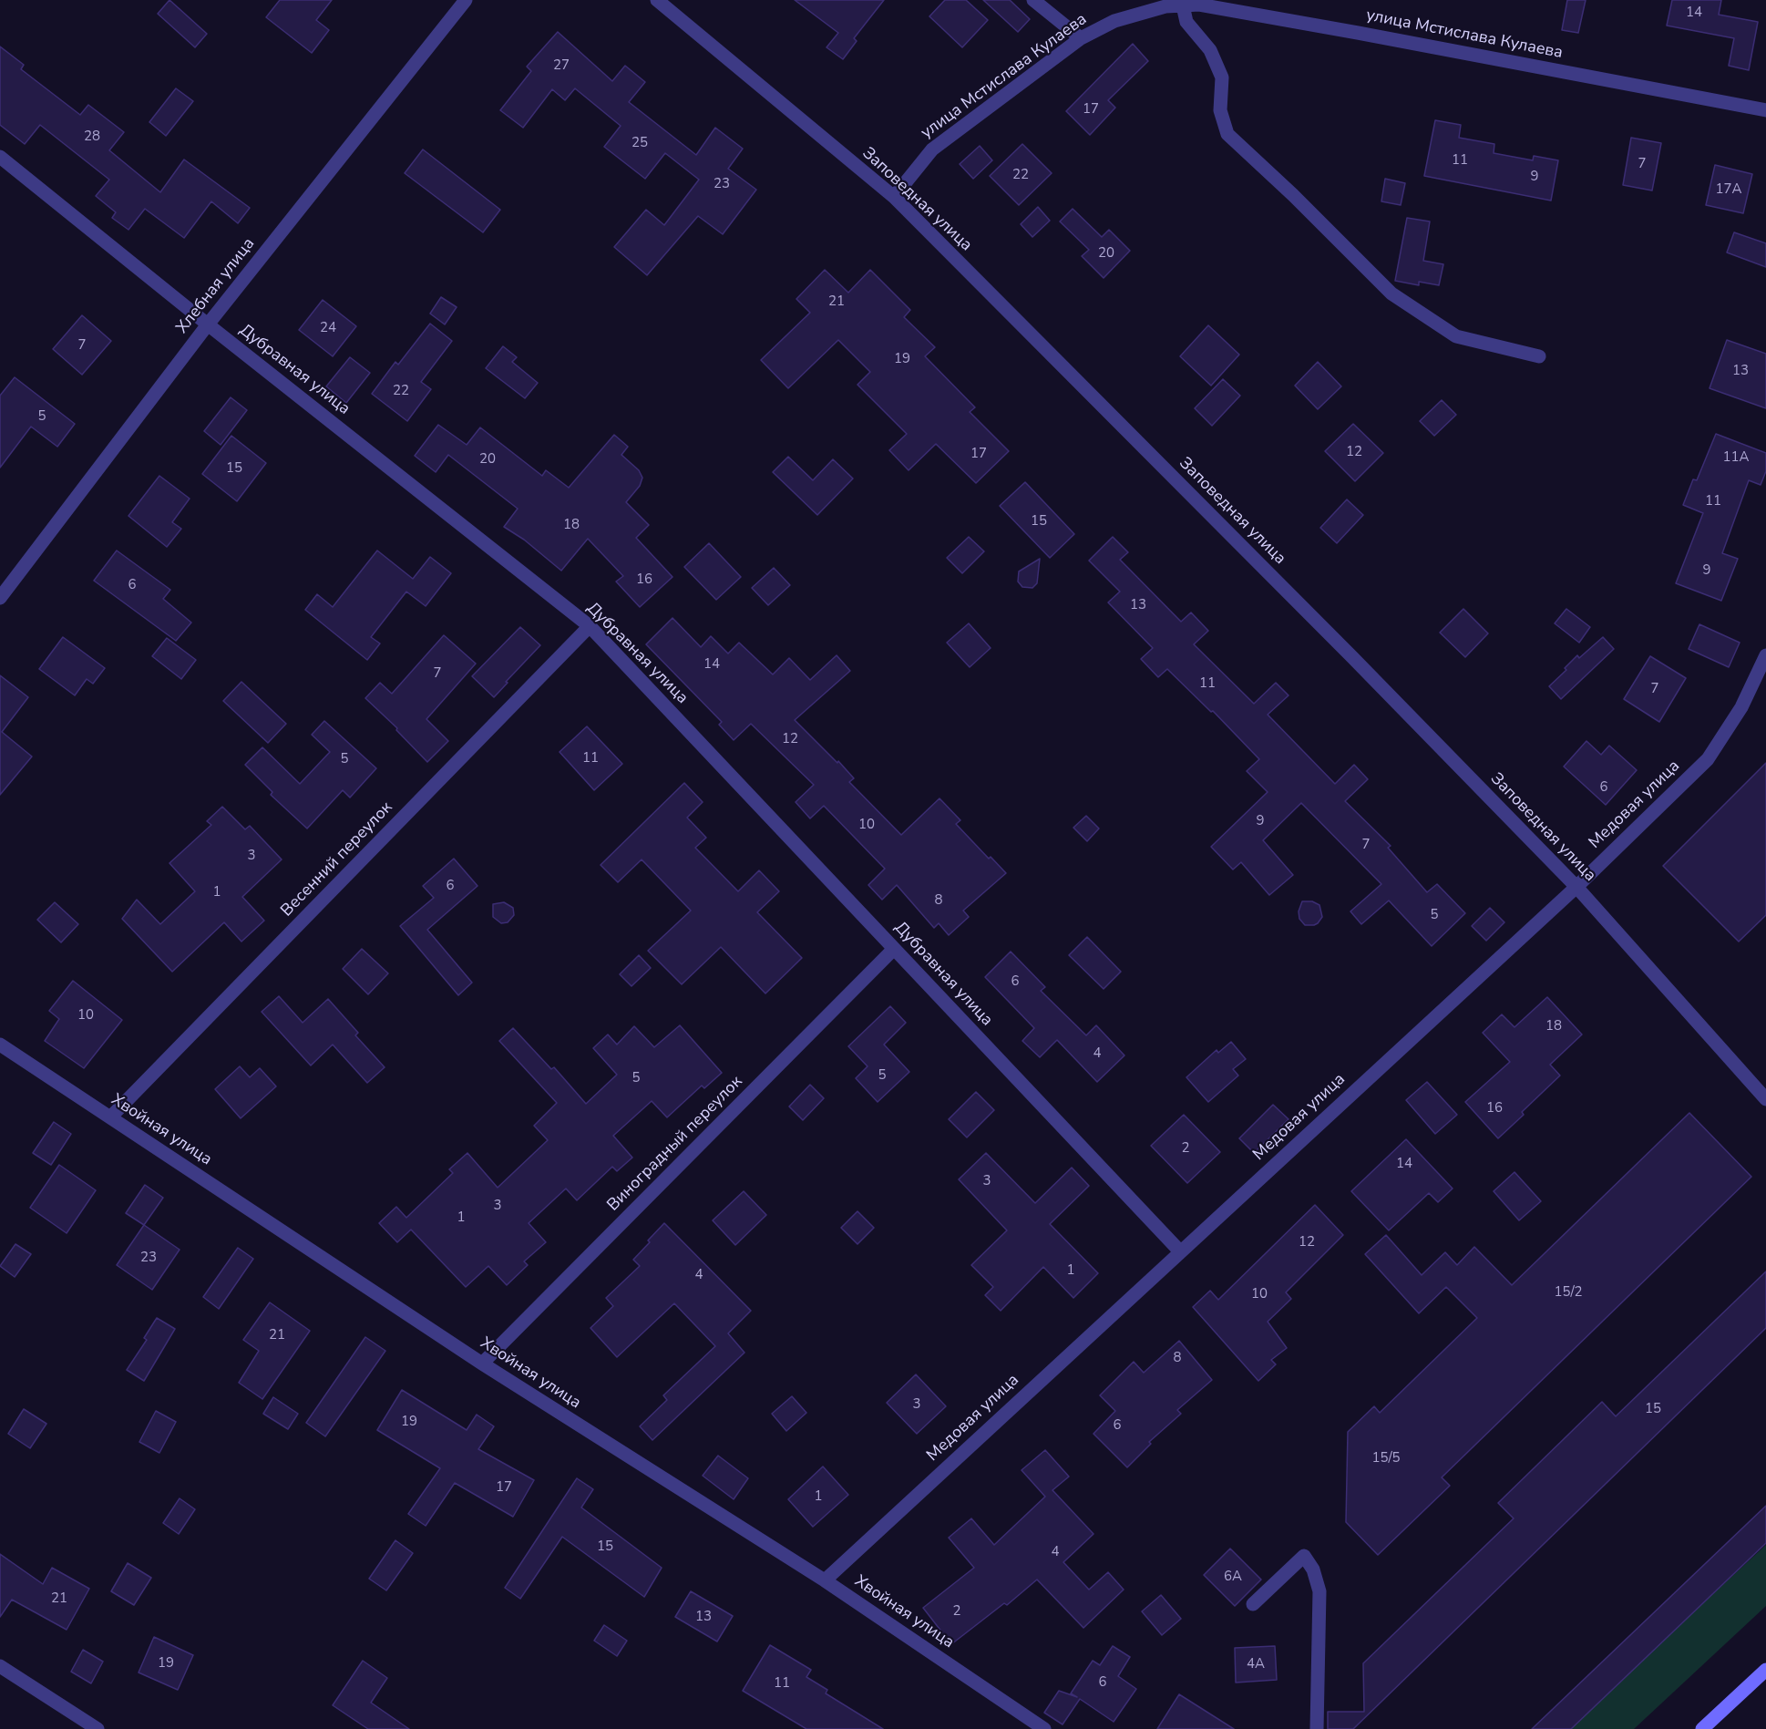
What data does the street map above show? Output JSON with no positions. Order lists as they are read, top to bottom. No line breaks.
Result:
{"streets":{"street":["улица Мстислава Кулаева","Заповедная улица","Хлебная улица","Дубравная улица","Медовая улица","Весенний переулок","Хвойная улица","Виноградный переулок"]},"crossings":[["улица Мстислава Кулаева","Заповедная улица"],["Заповедная улица","Медовая улица"],["Хлебная улица","Дубравная улица"],["Дубравная улица","Медовая улица"],["Дубравная улица","Весенний переулок"],["Дубравная улица","Виноградный переулок"],["Медовая улица","Хвойная улица"],["Весенний переулок","Хвойная улица"],["Хвойная улица","Виноградный переулок"]],"house_numbers":["14","27","17","28","25","11","7","22","9","23","17А","20","21","24","7","19","13","22","5","12","17","11А","20","15","11","15","18","9","16","6","13","14","7","11","7","12","11","5","6","9","10","7","3","6","1","8","5","6","10","18","4","5","5","16","2","14","3","3","1","12","23","1","4","15/2","10","21","8","3","15","19","6","15/5","17","1","15","4","6А","21","2","13","19","4А","6","11"]}
